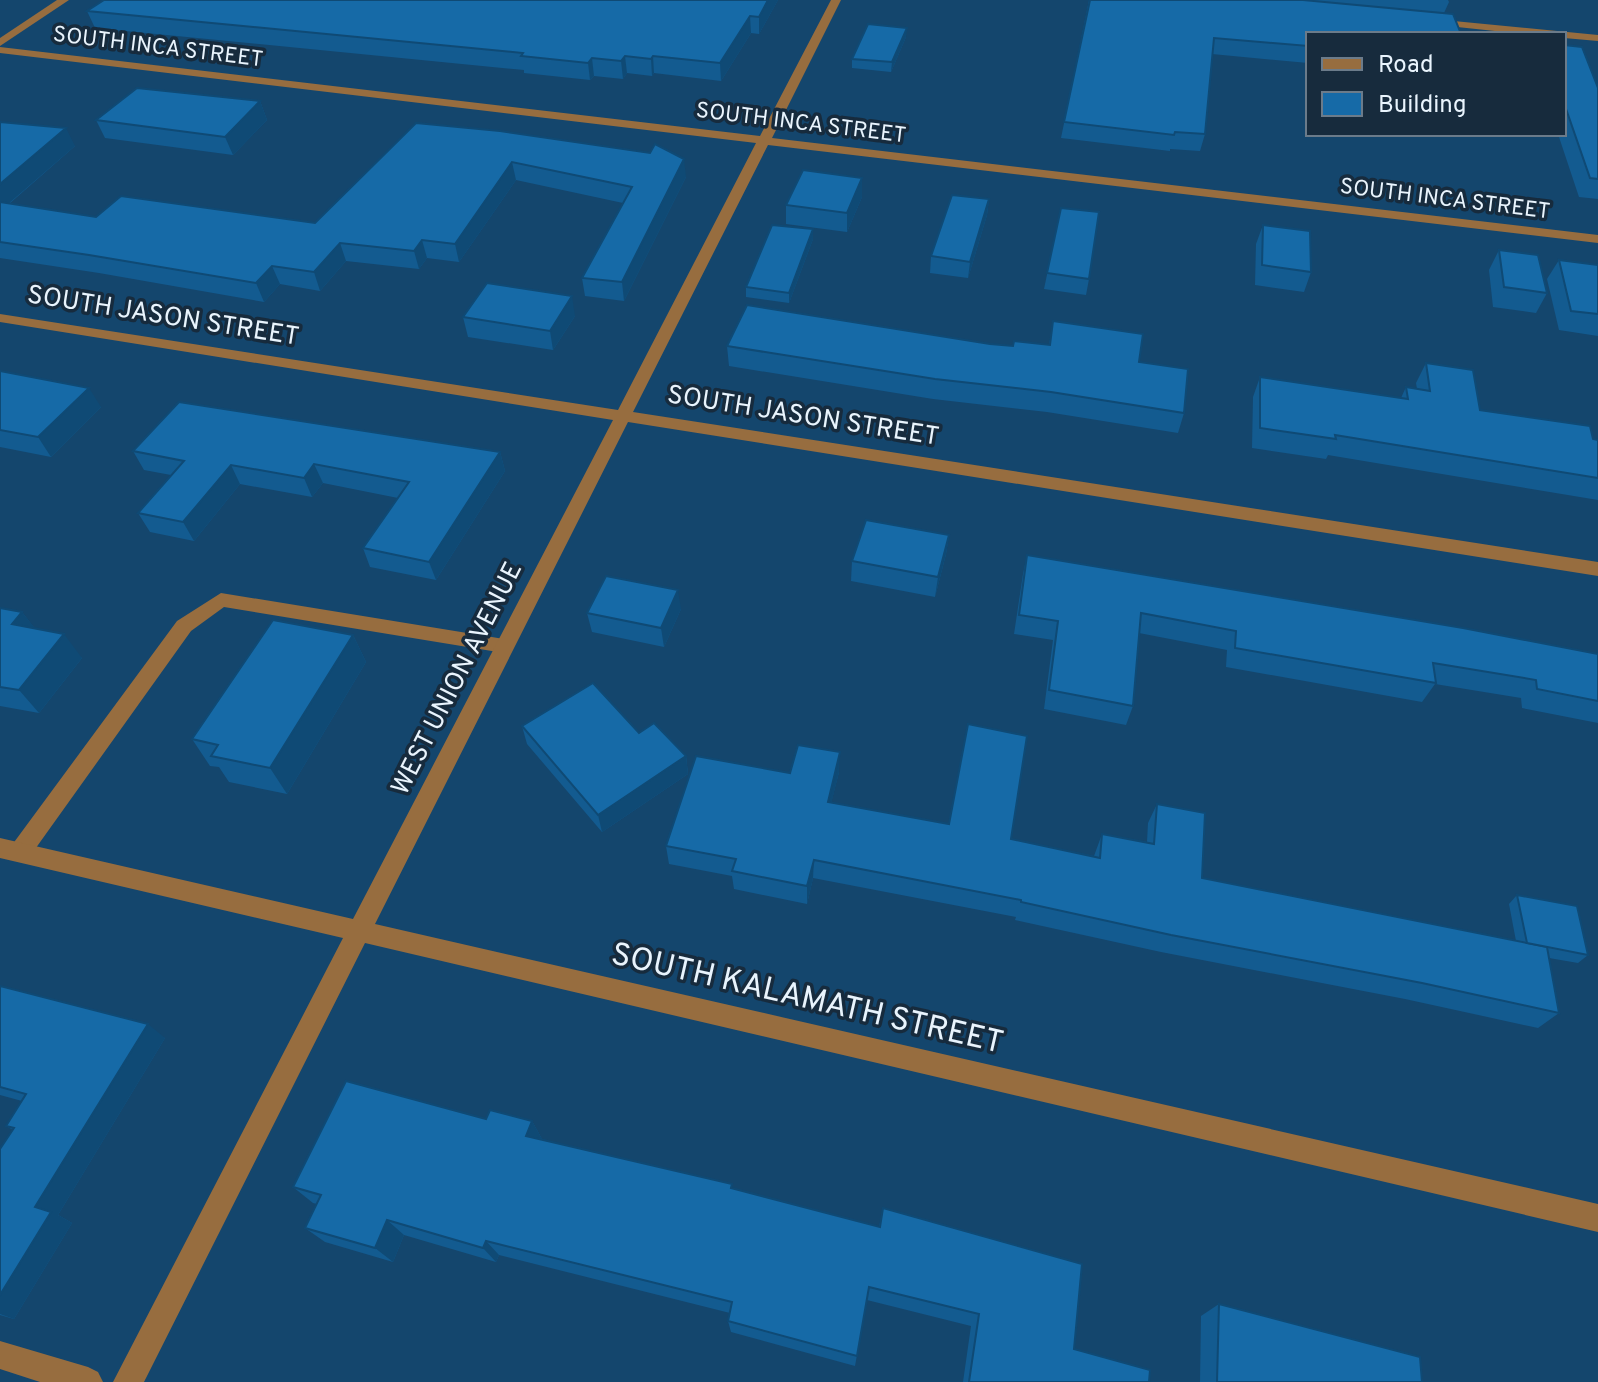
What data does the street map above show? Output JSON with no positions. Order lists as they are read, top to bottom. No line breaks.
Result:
{"streets":{"street":["SOUTH INCA STREET","SOUTH JASON STREET","WEST UNION AVENUE","SOUTH KALAMATH STREET"]},"crossings":[["SOUTH INCA STREET","WEST UNION AVENUE"],["SOUTH JASON STREET","WEST UNION AVENUE"],["WEST UNION AVENUE","SOUTH KALAMATH STREET"]],"legend":["Road","Building"]}
